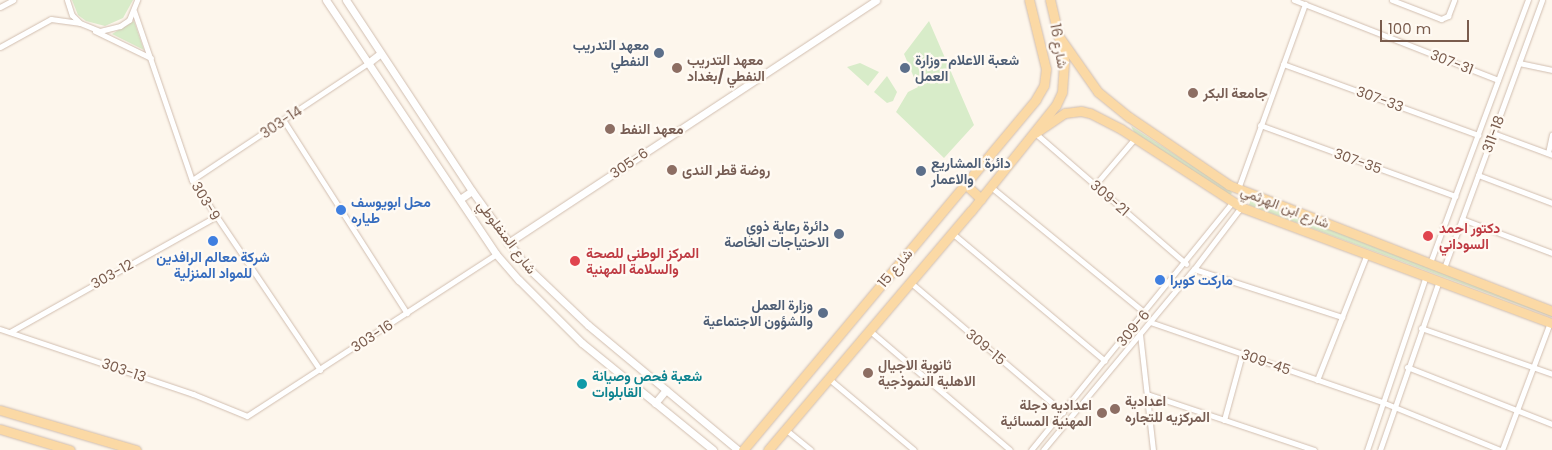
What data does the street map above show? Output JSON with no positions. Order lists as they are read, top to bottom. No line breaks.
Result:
{"streets":{"main road":["شارع 16","شارع ابن الهرثمي","شارع 15"],"street":["307-31","307-33","303-14","311-18","307-35","305-6","309-21","303-9","شارع المنفلوطي","303-12","309-6","303-16","309-15","309-45","303-13"]},"crossings":[["شارع 16","شارع ابن الهرثمي"],["شارع 16","شارع 15"],["307-31","311-18"],["307-33","311-18"],["303-14","303-9"],["303-14","شارع المنفلوطي"],["311-18","307-35"],["311-18","شارع ابن الهرثمي"],["305-6","شارع المنفلوطي"],["309-21","شارع ابن الهرثمي"],["309-21","شارع 15"],["309-21","309-6"],["303-9","303-12"],["303-9","303-16"],["شارع ابن الهرثمي","شارع 15"],["شارع ابن الهرثمي","309-6"],["شارع المنفلوطي","303-16"],["شارع 15","309-15"],["303-12","303-13"],["309-6","309-15"],["309-6","309-45"],["303-16","303-13"]],"places":["معهد التدريب النفطي","معهد التدريب النفطي /بغداد","شعبة الاعلام-وزارة العمل","جامعة البكر","معهد النفط","روضة قطر الندى","دائرة المشاريع والاعمار","محل ابويوسف طياره","دائرة رعاية ذوي الاحتياجات الخاصة","دكتور احمد السوداني","شركة معالم الرافدين للمواد المنزلية","المركز الوطني للصحة والسلامة المهنية","ماركت كوبرا","وزارة العمل والشؤون الاجتماعية","ثانوية الاجيال الاهلية النموذجية","شعبة فحص وصيانة القابلوات","اعدادية المركزيه للتجاره","اعداديه دجلة المهنية المسائية"],"scale_bar":"100 m"}
